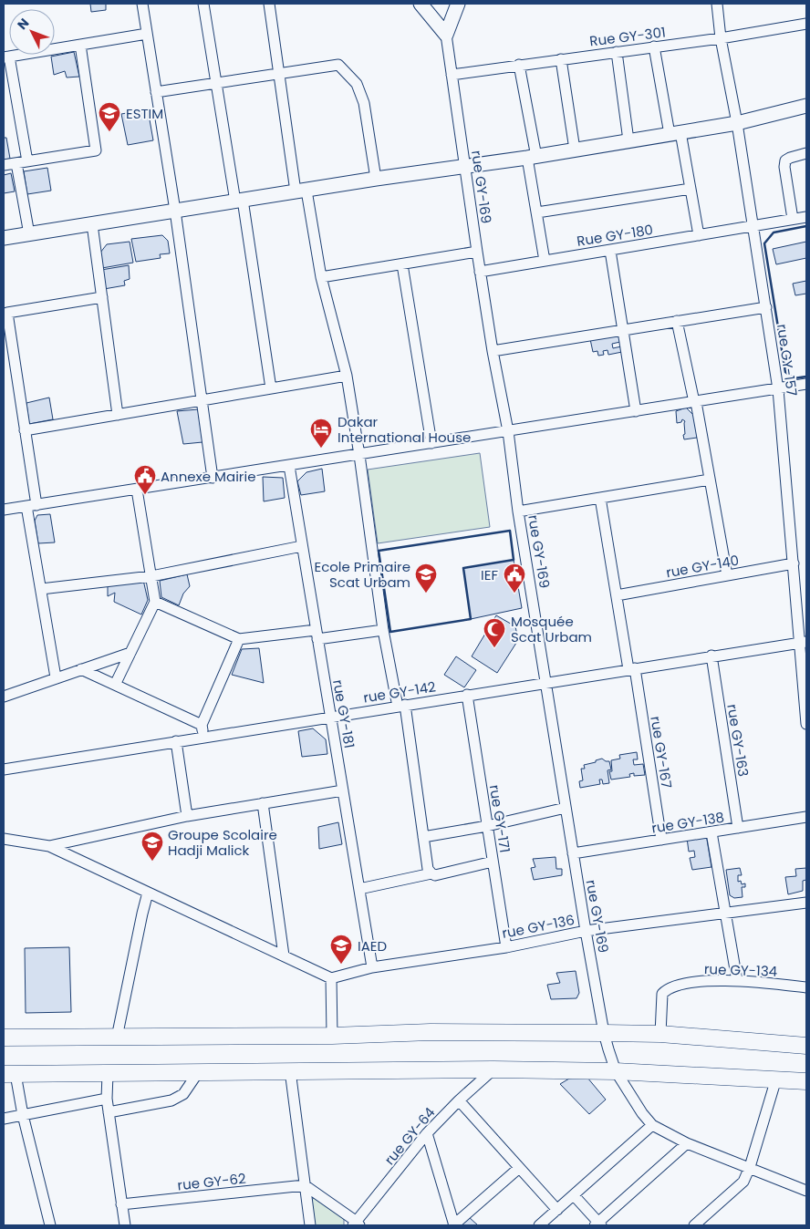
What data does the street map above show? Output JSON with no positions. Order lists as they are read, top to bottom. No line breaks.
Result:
{"streets":{"street":["Rue GY-301","rue GY-169","Rue GY-180","rue GY-157","rue GY-140","rue GY-142","rue GY-181","rue GY-163","rue GY-167","rue GY-171","rue GY-138","rue GY-136","rue GY-134","rue GY-64","rue GY-62"]},"crossings":[["Rue GY-301","rue GY-169"],["Rue GY-301","rue GY-157"],["rue GY-169","Rue GY-180"],["rue GY-169","rue GY-142"],["rue GY-169","rue GY-138"],["rue GY-169","rue GY-136"],["Rue GY-180","rue GY-157"],["rue GY-157","rue GY-140"],["rue GY-157","rue GY-142"],["rue GY-140","rue GY-167"],["rue GY-142","rue GY-181"],["rue GY-142","rue GY-163"],["rue GY-142","rue GY-167"],["rue GY-142","rue GY-171"],["rue GY-181","rue GY-136"],["rue GY-163","rue GY-138"],["rue GY-167","rue GY-138"],["rue GY-171","rue GY-136"]],"places":{"school or university":["ESTIM","Ecole Primaire Scat Urbam","Groupe Scolaire Hadji Malick","IAED"],"hotel":["Dakar International House"],"public building":["Annexe Mairie","IEF"],"mosque":["Mosquée Scat Urbam"]},"north":"top left"}
